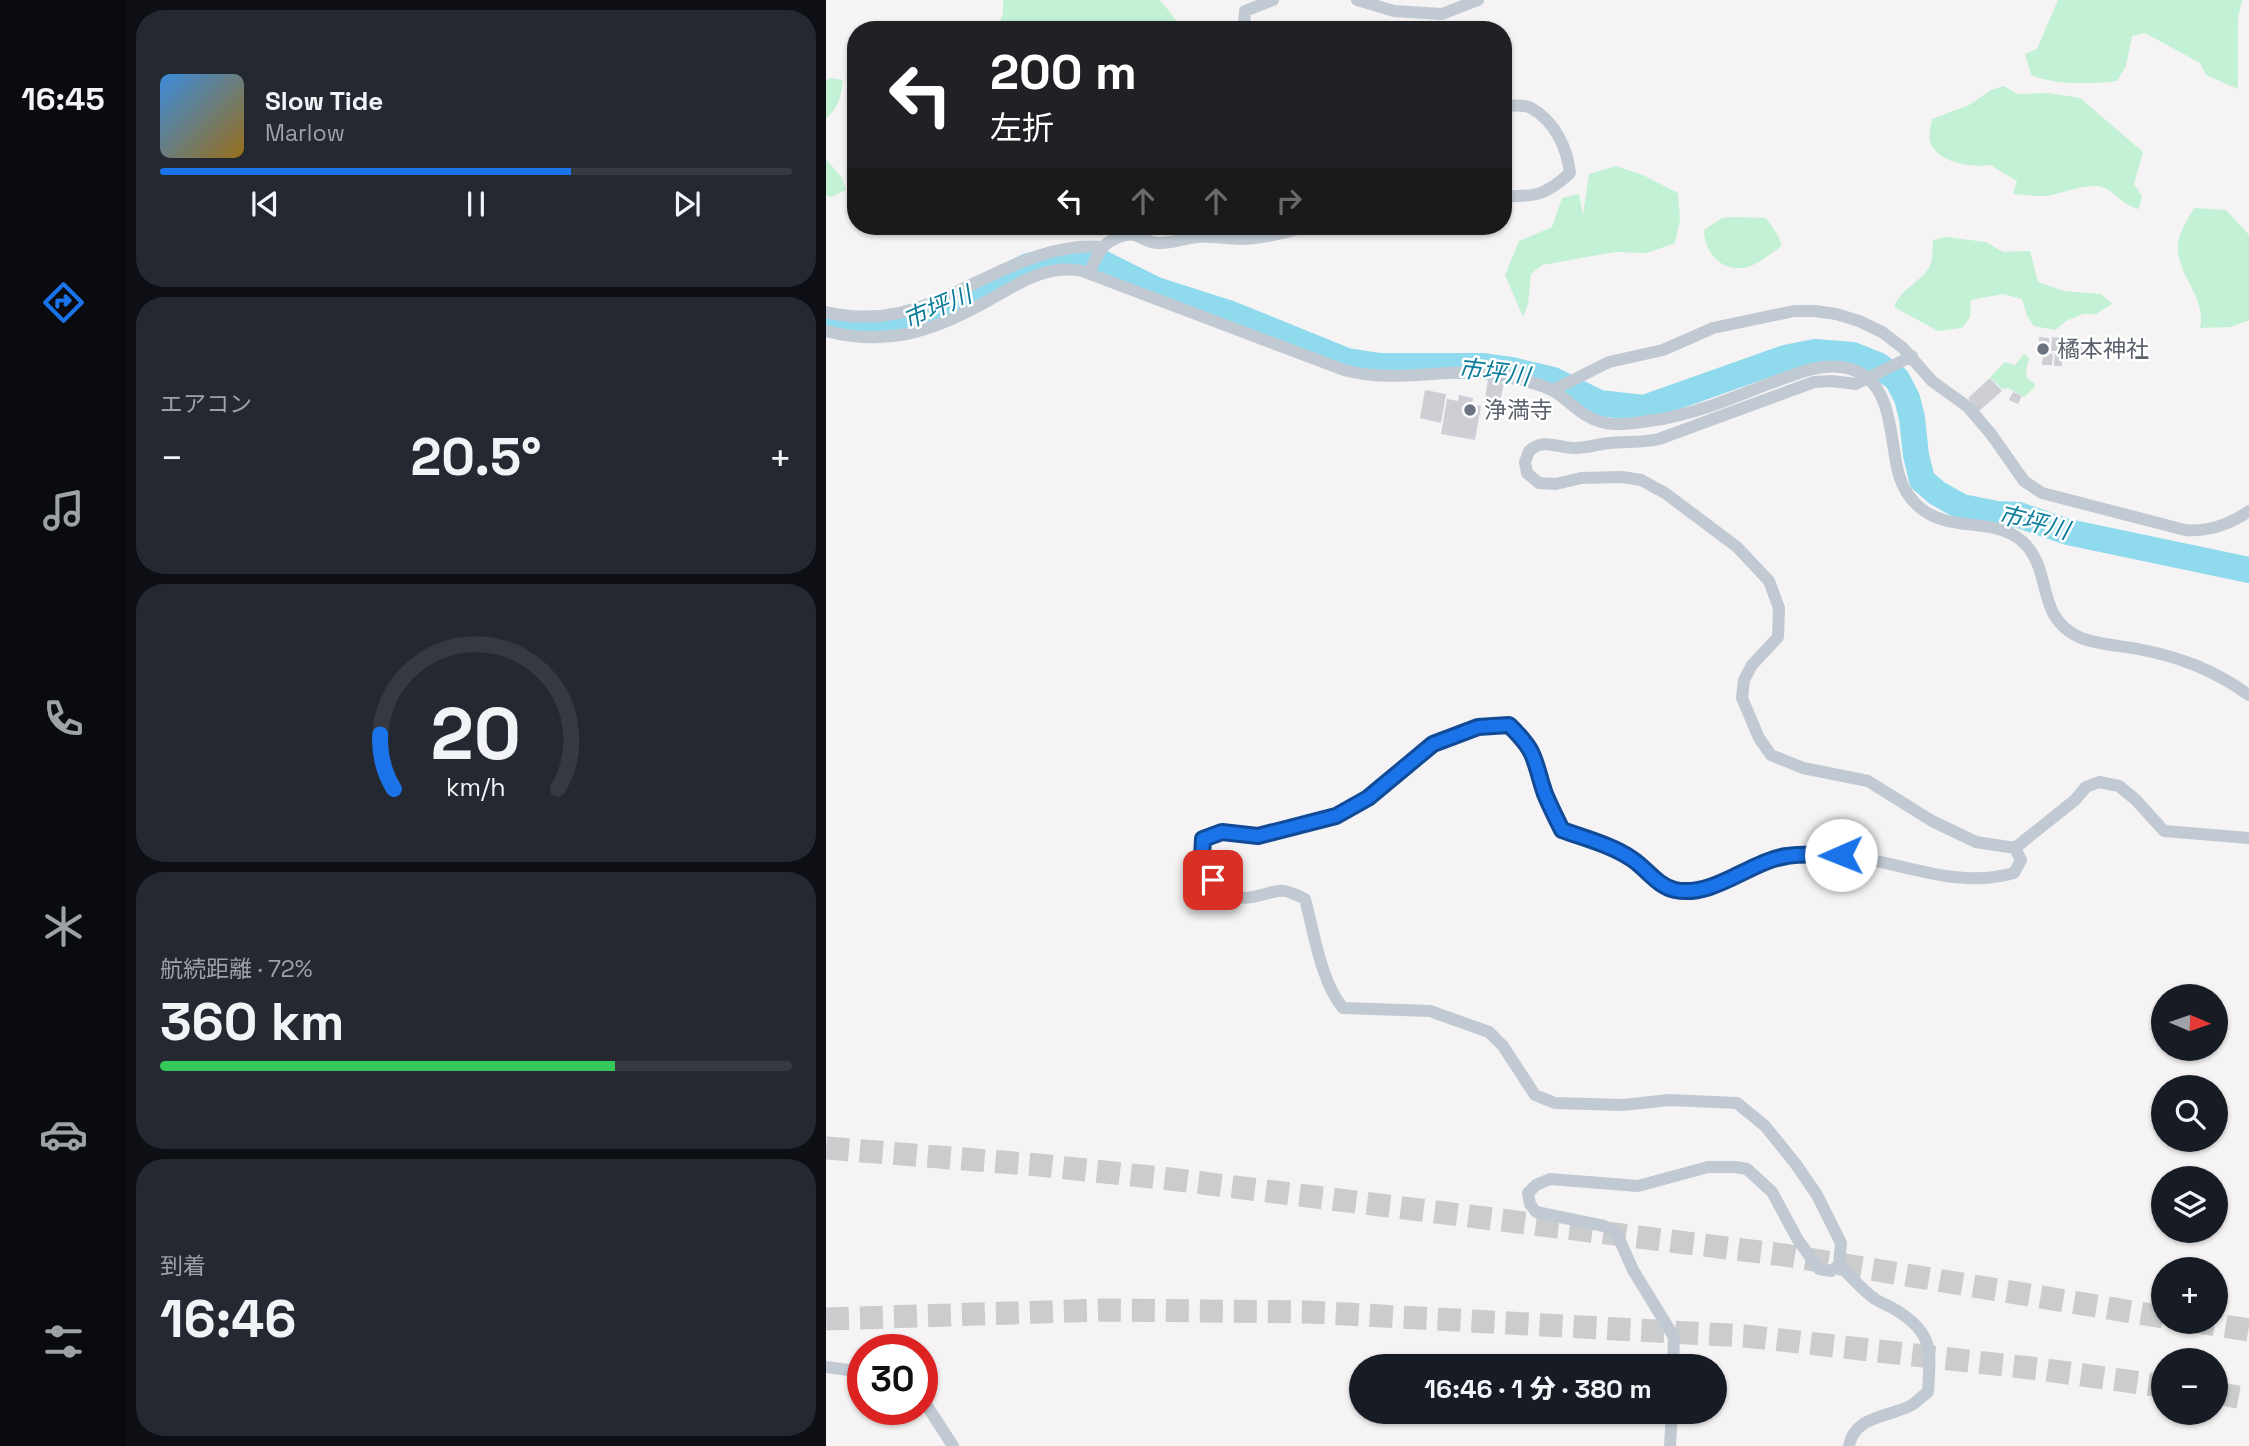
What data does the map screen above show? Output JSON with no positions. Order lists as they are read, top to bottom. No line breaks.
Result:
{"water":["市坪川"],"places":["橘本神社","浄満寺"],"north":"right","page":{"tabs":"16:45","turn":["200 m","左折"],"song":["Slow Tide","Marlow"],"tile":["エアコン",["航続距離 · 72%","360 km"],["到着","16:46"]],"heat":["−","20.5°","+"],"map_buttons":["+","−"],"limit":"30","trip":"16:46 · 1 分 · 380 m","gauge":["20","km/h"]}}
